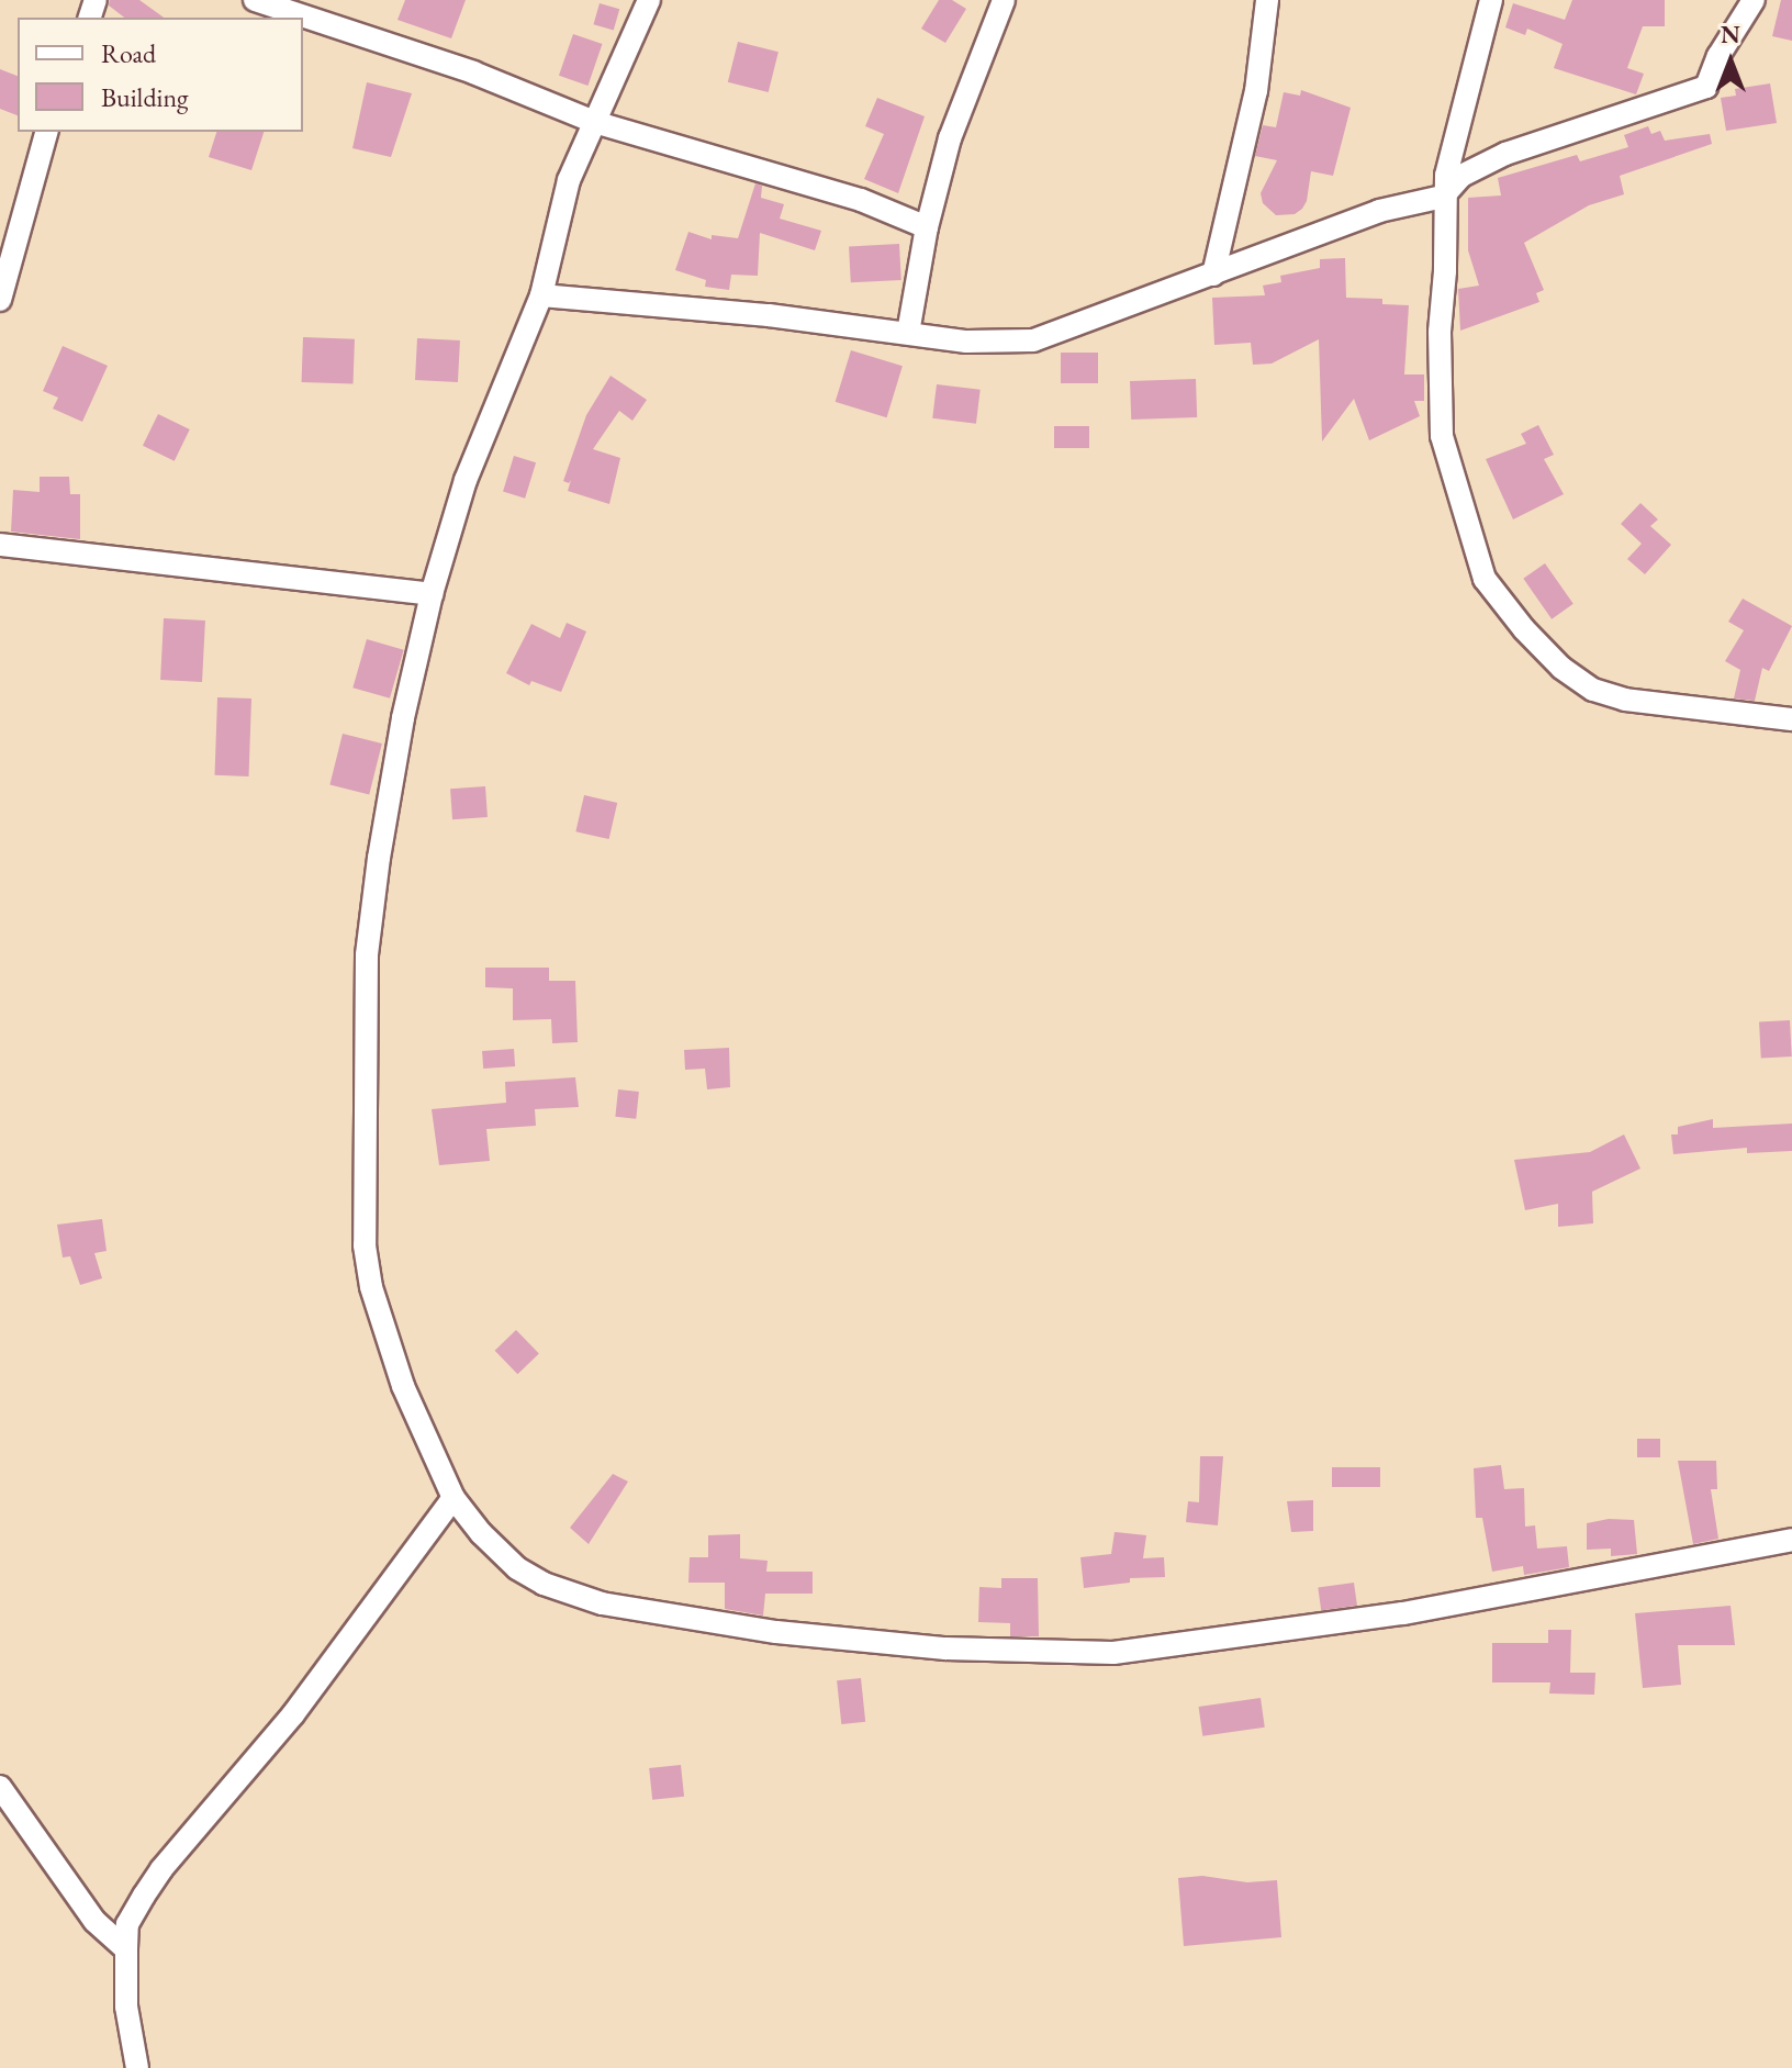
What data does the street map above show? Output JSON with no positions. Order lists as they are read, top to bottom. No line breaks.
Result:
{"legend":["Road","Building"],"north":"top"}
